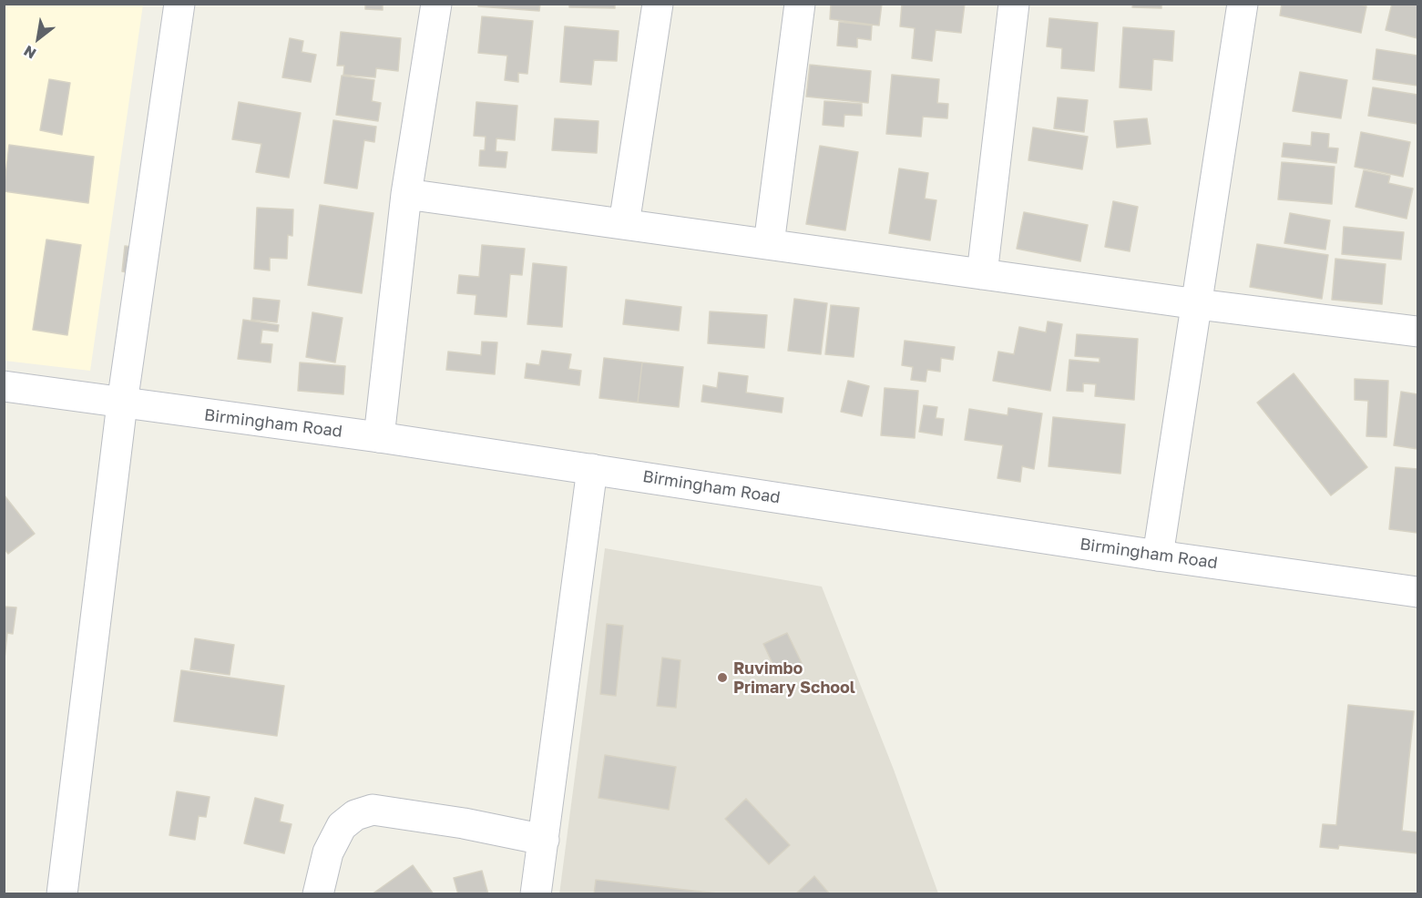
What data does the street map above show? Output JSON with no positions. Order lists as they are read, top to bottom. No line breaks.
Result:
{"streets":{"street":["Birmingham Road"]},"places":["Ruvimbo Primary School"],"north":"bottom left"}
